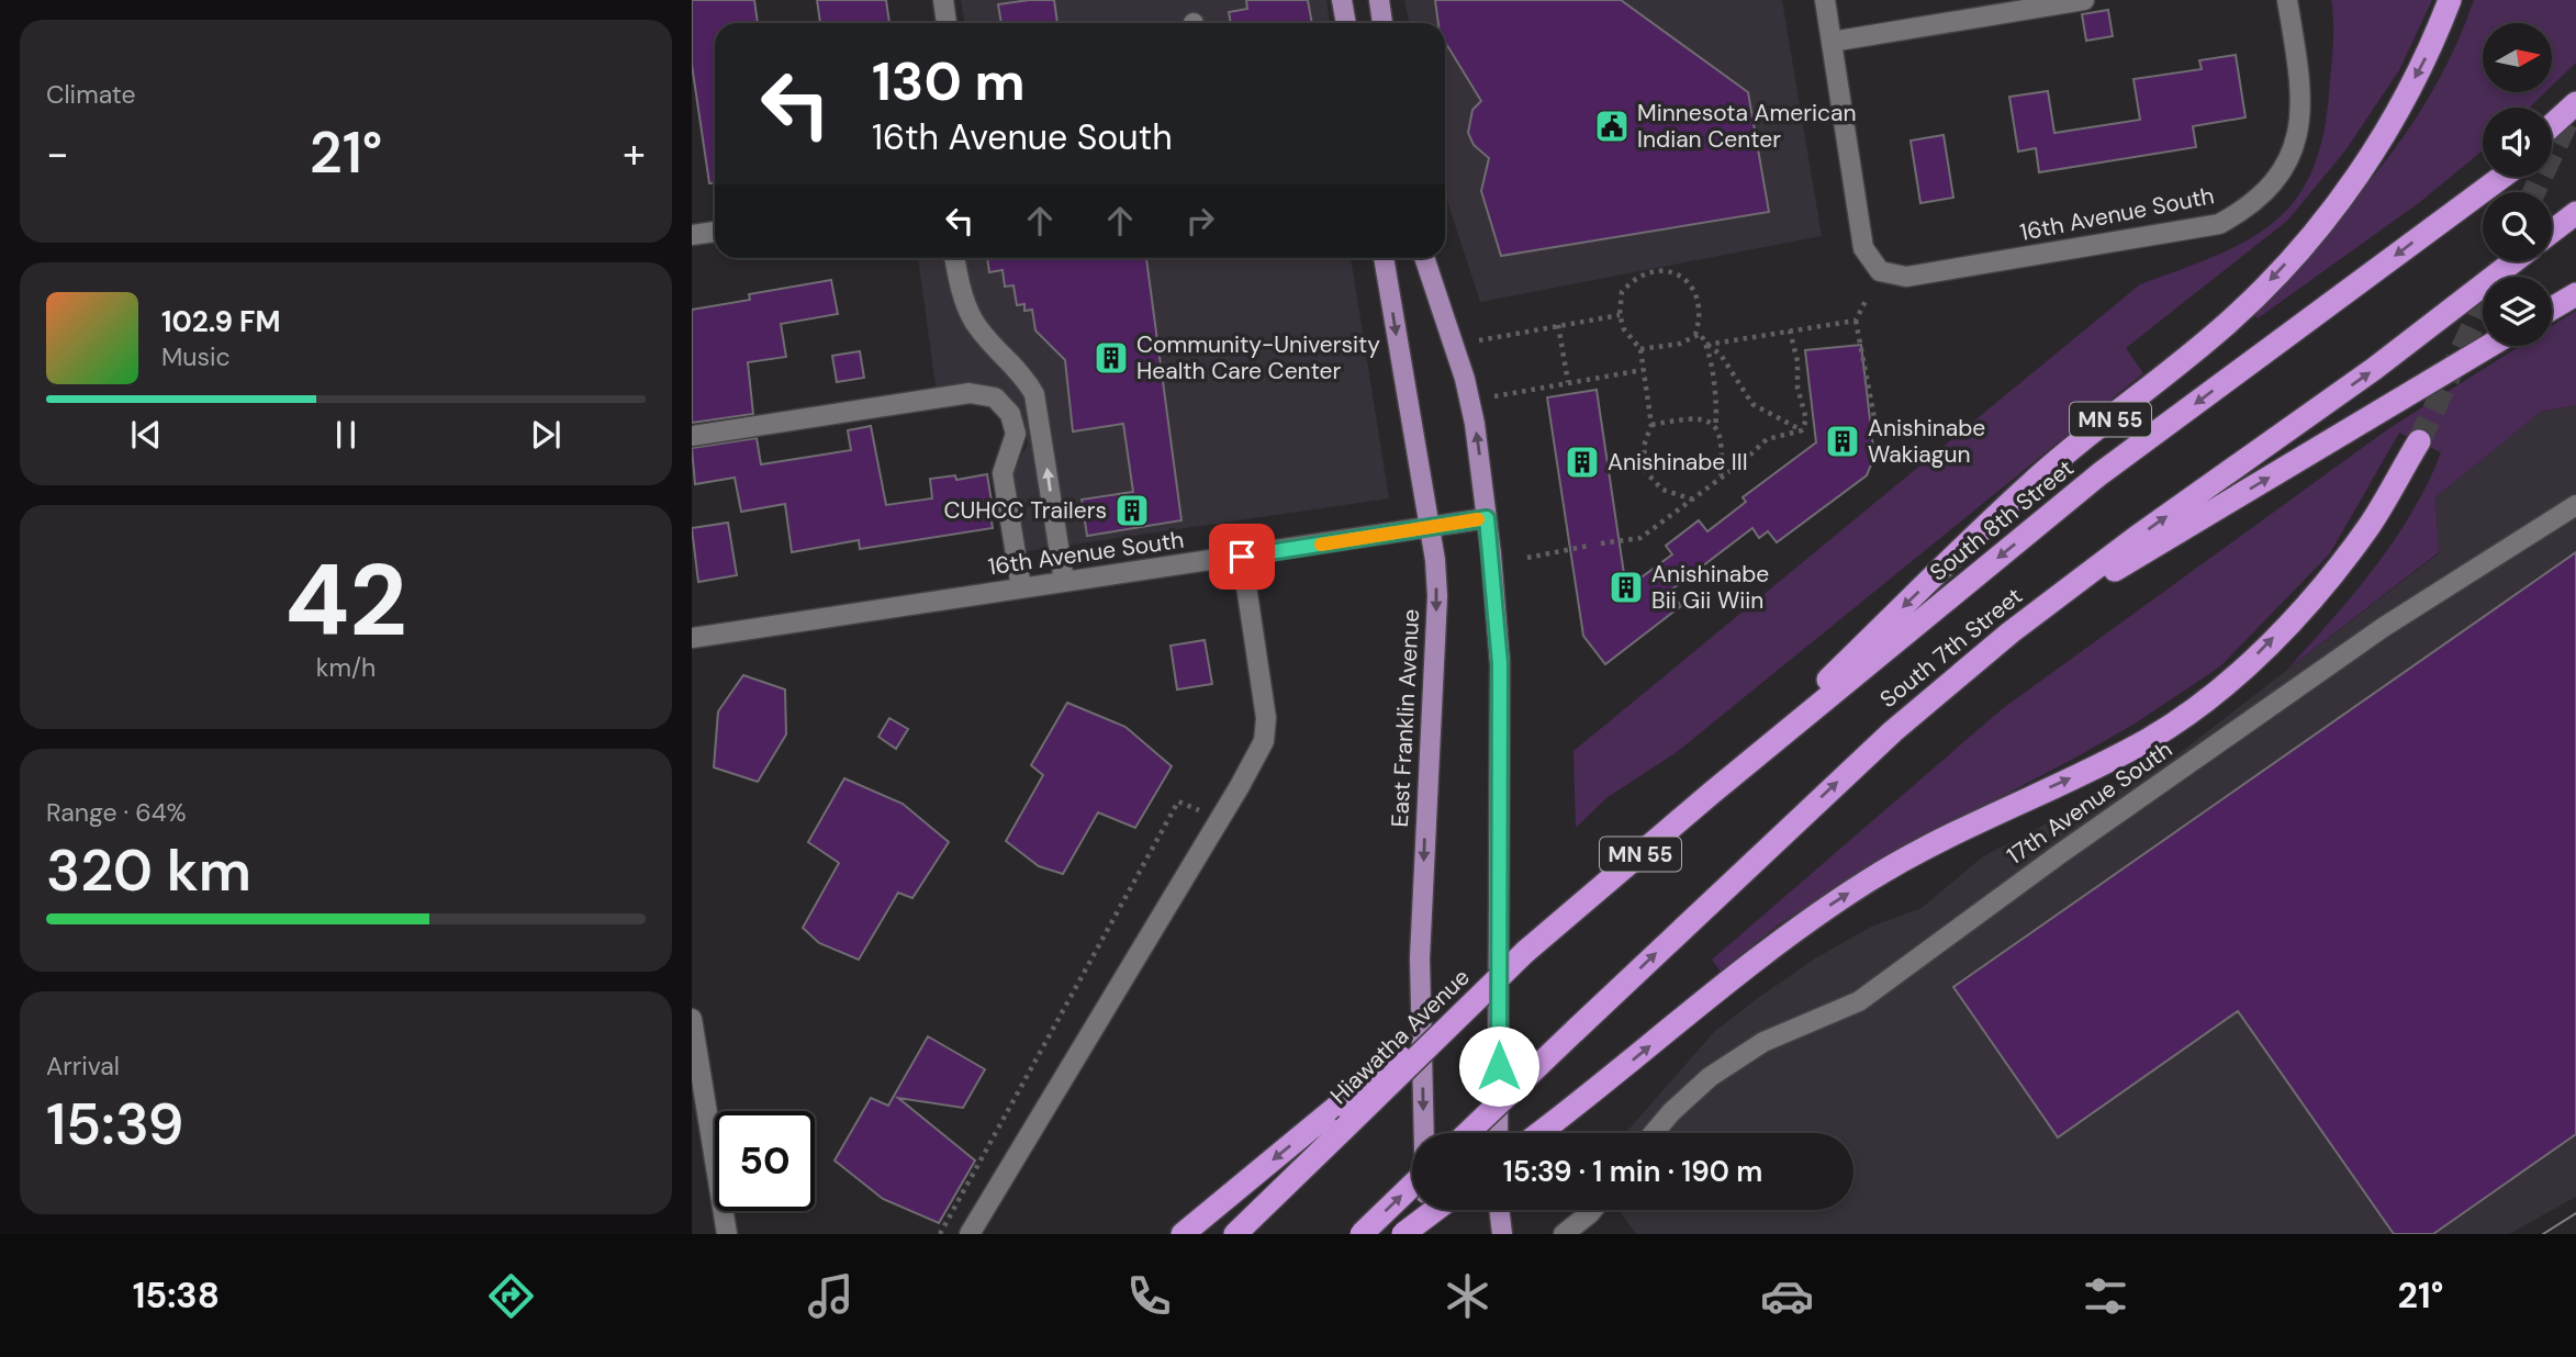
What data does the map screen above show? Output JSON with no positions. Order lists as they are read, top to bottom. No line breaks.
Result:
{"streets":{"highway":["MN 55","South 8th Street","South 7th Street","Hiawatha Avenue"],"main road":["East Franklin Avenue"],"street":["16th Avenue South","17th Avenue South"]},"crossings":[["16th Avenue South","East Franklin Avenue"],["MN 55","South 8th Street"],["MN 55","Hiawatha Avenue"],["South 8th Street","Hiawatha Avenue"]],"places":{"public building":["Minnesota American Indian Center"],"building":["Community-University Health Care Center","Anishinabe Wakiagun","Anishinabe III","CUHCC Trailers","Anishinabe Bii Gii Wiin"]},"north":"right","page":{"tile":["Climate",["42","km/h"],["Range · 64%","320 km"],["Arrival","15:39"]],"turn":["130 m","16th Avenue South"],"heat":["−","21°","+"],"song":["102.9 FM","Music"],"limit":"50","trip":"15:39 · 1 min · 190 m","tabs":["15:38","21°"]}}
